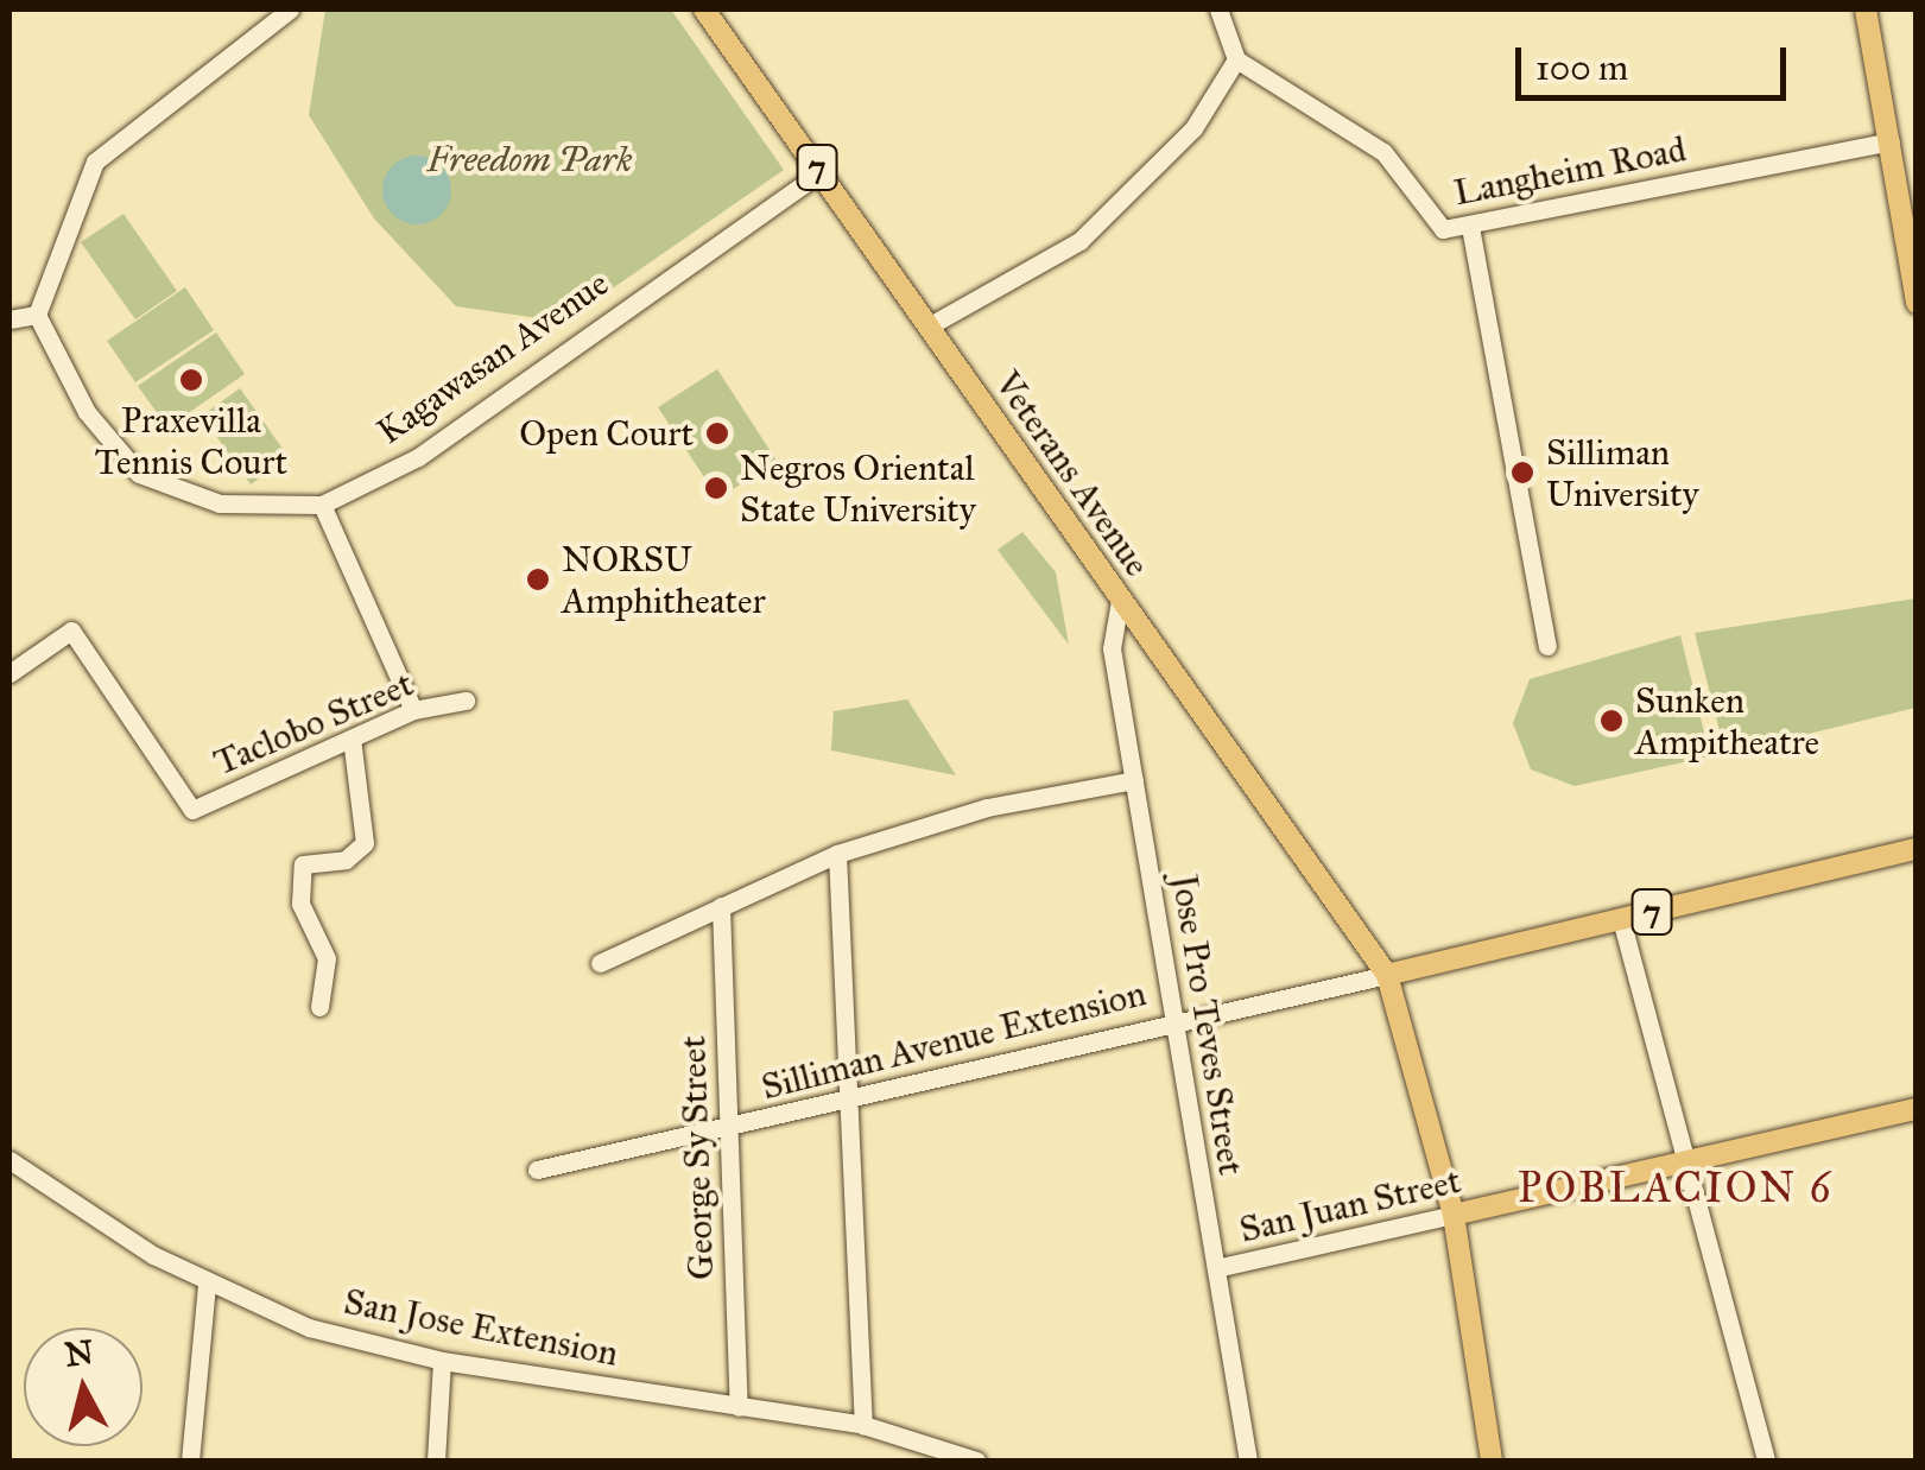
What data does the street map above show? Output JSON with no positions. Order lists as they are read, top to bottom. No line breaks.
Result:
{"streets":{"main road":["7","Veterans Avenue","San Juan Street"],"street":["Langheim Road","Kagawasan Avenue","Taclobo Street","Jose Pro Teves Street","Silliman Avenue Extension","George Sy Street","San Jose Extension"]},"crossings":[["7","Veterans Avenue"],["7","Silliman Avenue Extension"],["7","San Juan Street"],["Kagawasan Avenue","Veterans Avenue"],["Veterans Avenue","Jose Pro Teves Street"],["Veterans Avenue","Silliman Avenue Extension"],["Jose Pro Teves Street","Silliman Avenue Extension"],["Jose Pro Teves Street","San Juan Street"],["Silliman Avenue Extension","George Sy Street"],["George Sy Street","San Jose Extension"]],"districts":["POBLACION 6"],"parks":["Freedom Park"],"places":["Praxevilla Tennis Court","Open Court","Silliman University","Negros Oriental State University","NORSU Amphitheater","Sunken Ampitheatre"],"scale_bar":"100 m","north":"top"}
